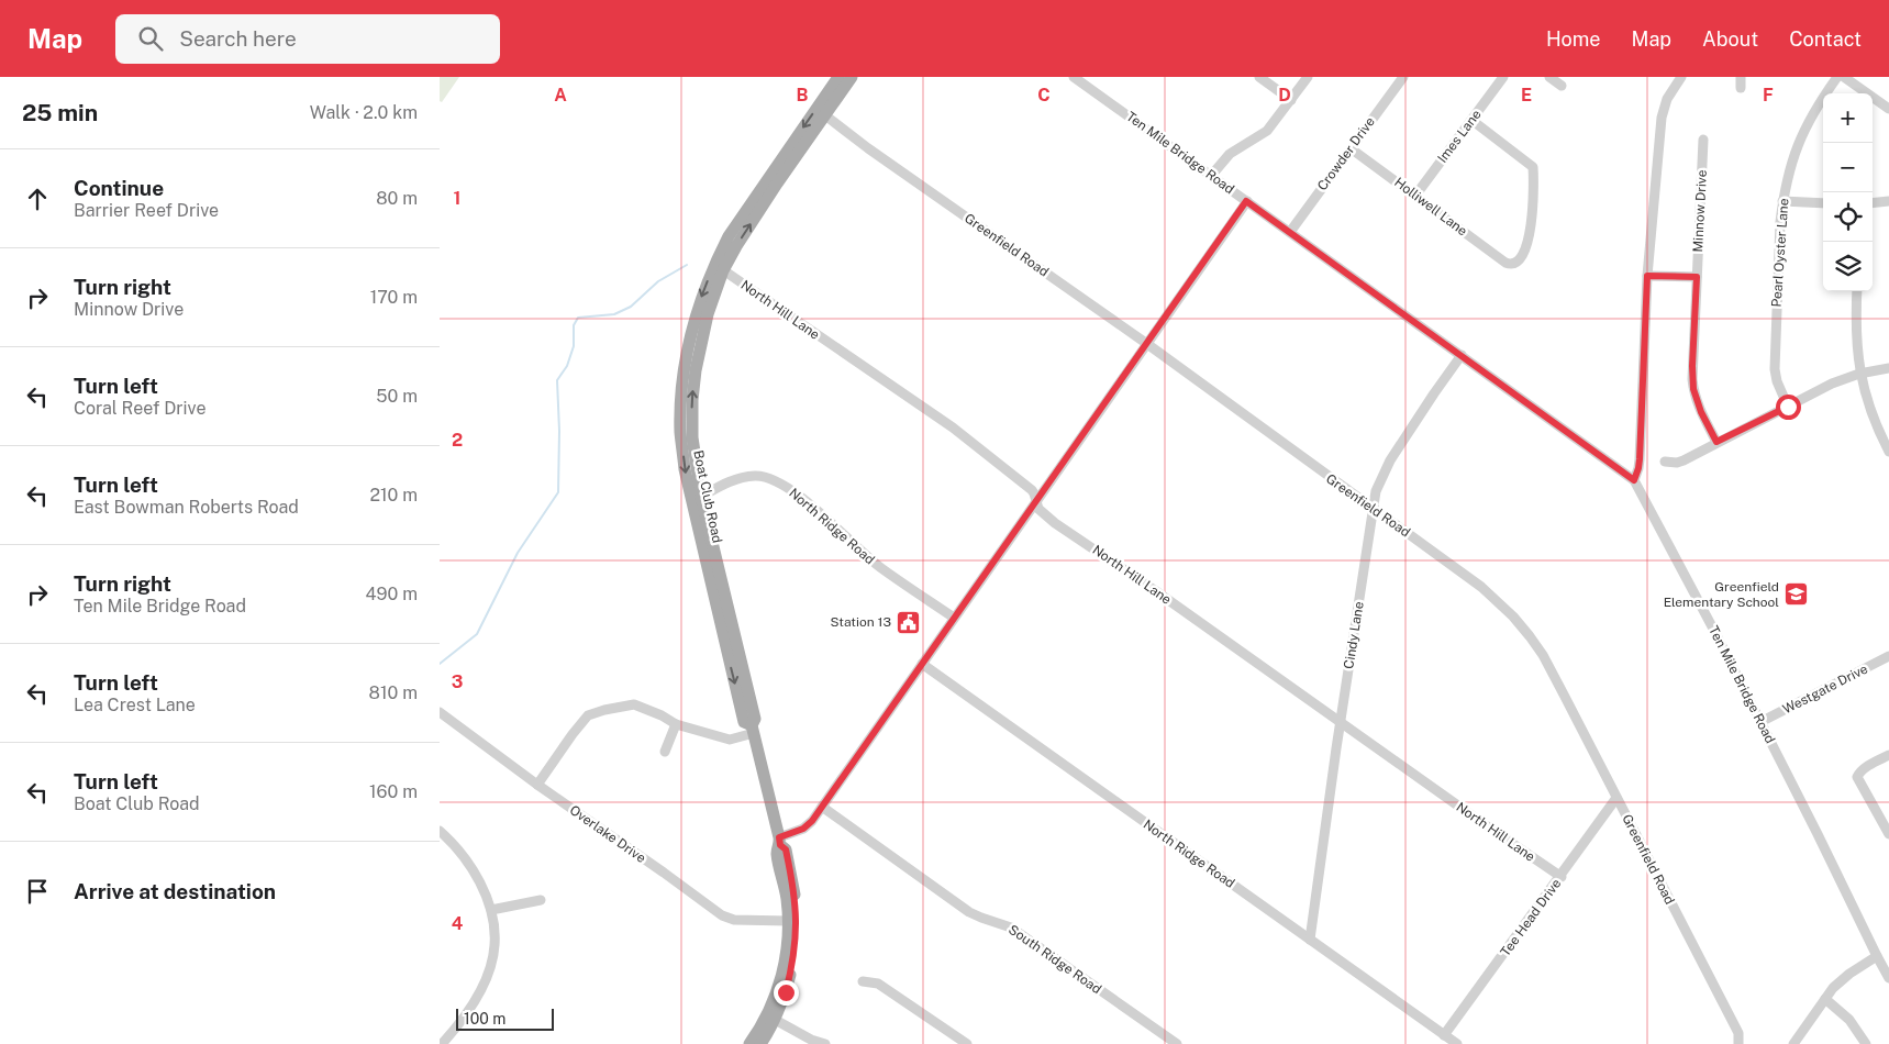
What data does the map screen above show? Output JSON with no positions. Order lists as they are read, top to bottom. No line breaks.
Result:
{"streets":{"main road":["Boat Club Road"],"street":["Imes Lane","Ten Mile Bridge Road","Crowder Drive","Holliwell Lane","Minnow Drive","Greenfield Road","Pearl Oyster Lane","North Hill Lane","North Ridge Road","Cindy Lane","Westgate Drive","Overlake Drive","Tee Head Drive","South Ridge Road"]},"crossings":[["Imes Lane","Holliwell Lane"],["Ten Mile Bridge Road","Crowder Drive"],["Ten Mile Bridge Road","Cindy Lane"],["Ten Mile Bridge Road","Westgate Drive"],["Crowder Drive","Holliwell Lane"],["Greenfield Road","Boat Club Road"],["Greenfield Road","Cindy Lane"],["Greenfield Road","Tee Head Drive"],["North Hill Lane","Boat Club Road"],["North Hill Lane","Cindy Lane"],["North Hill Lane","Tee Head Drive"],["Boat Club Road","North Ridge Road"],["Boat Club Road","Overlake Drive"],["North Ridge Road","Cindy Lane"],["North Ridge Road","Tee Head Drive"]],"places":{"school or university":["Greenfield Elementary School"],"public building":["Station 13"]},"scale_bar":"100 m","page":{"header":"Map","search":"Search here","nav":["Home","Map","About","Contact"],"heading":["25 min","Walk · 2.0 km"],"map_buttons":["+","−"],"list":[["Continue","Barrier Reef Drive","80 m"],["Turn right","Minnow Drive","170 m"],["Turn left","Coral Reef Drive","50 m"],["Turn left","East Bowman Roberts Road","210 m"],["Turn right","Ten Mile Bridge Road","490 m"],["Turn left","Lea Crest Lane","810 m"],["Turn left","Boat Club Road","160 m"],"Arrive at destination"],"scale":"100 m"},"grid":{"columns":["A","B","C","D","E","F"],"rows":["1","2","3","4"]}}
